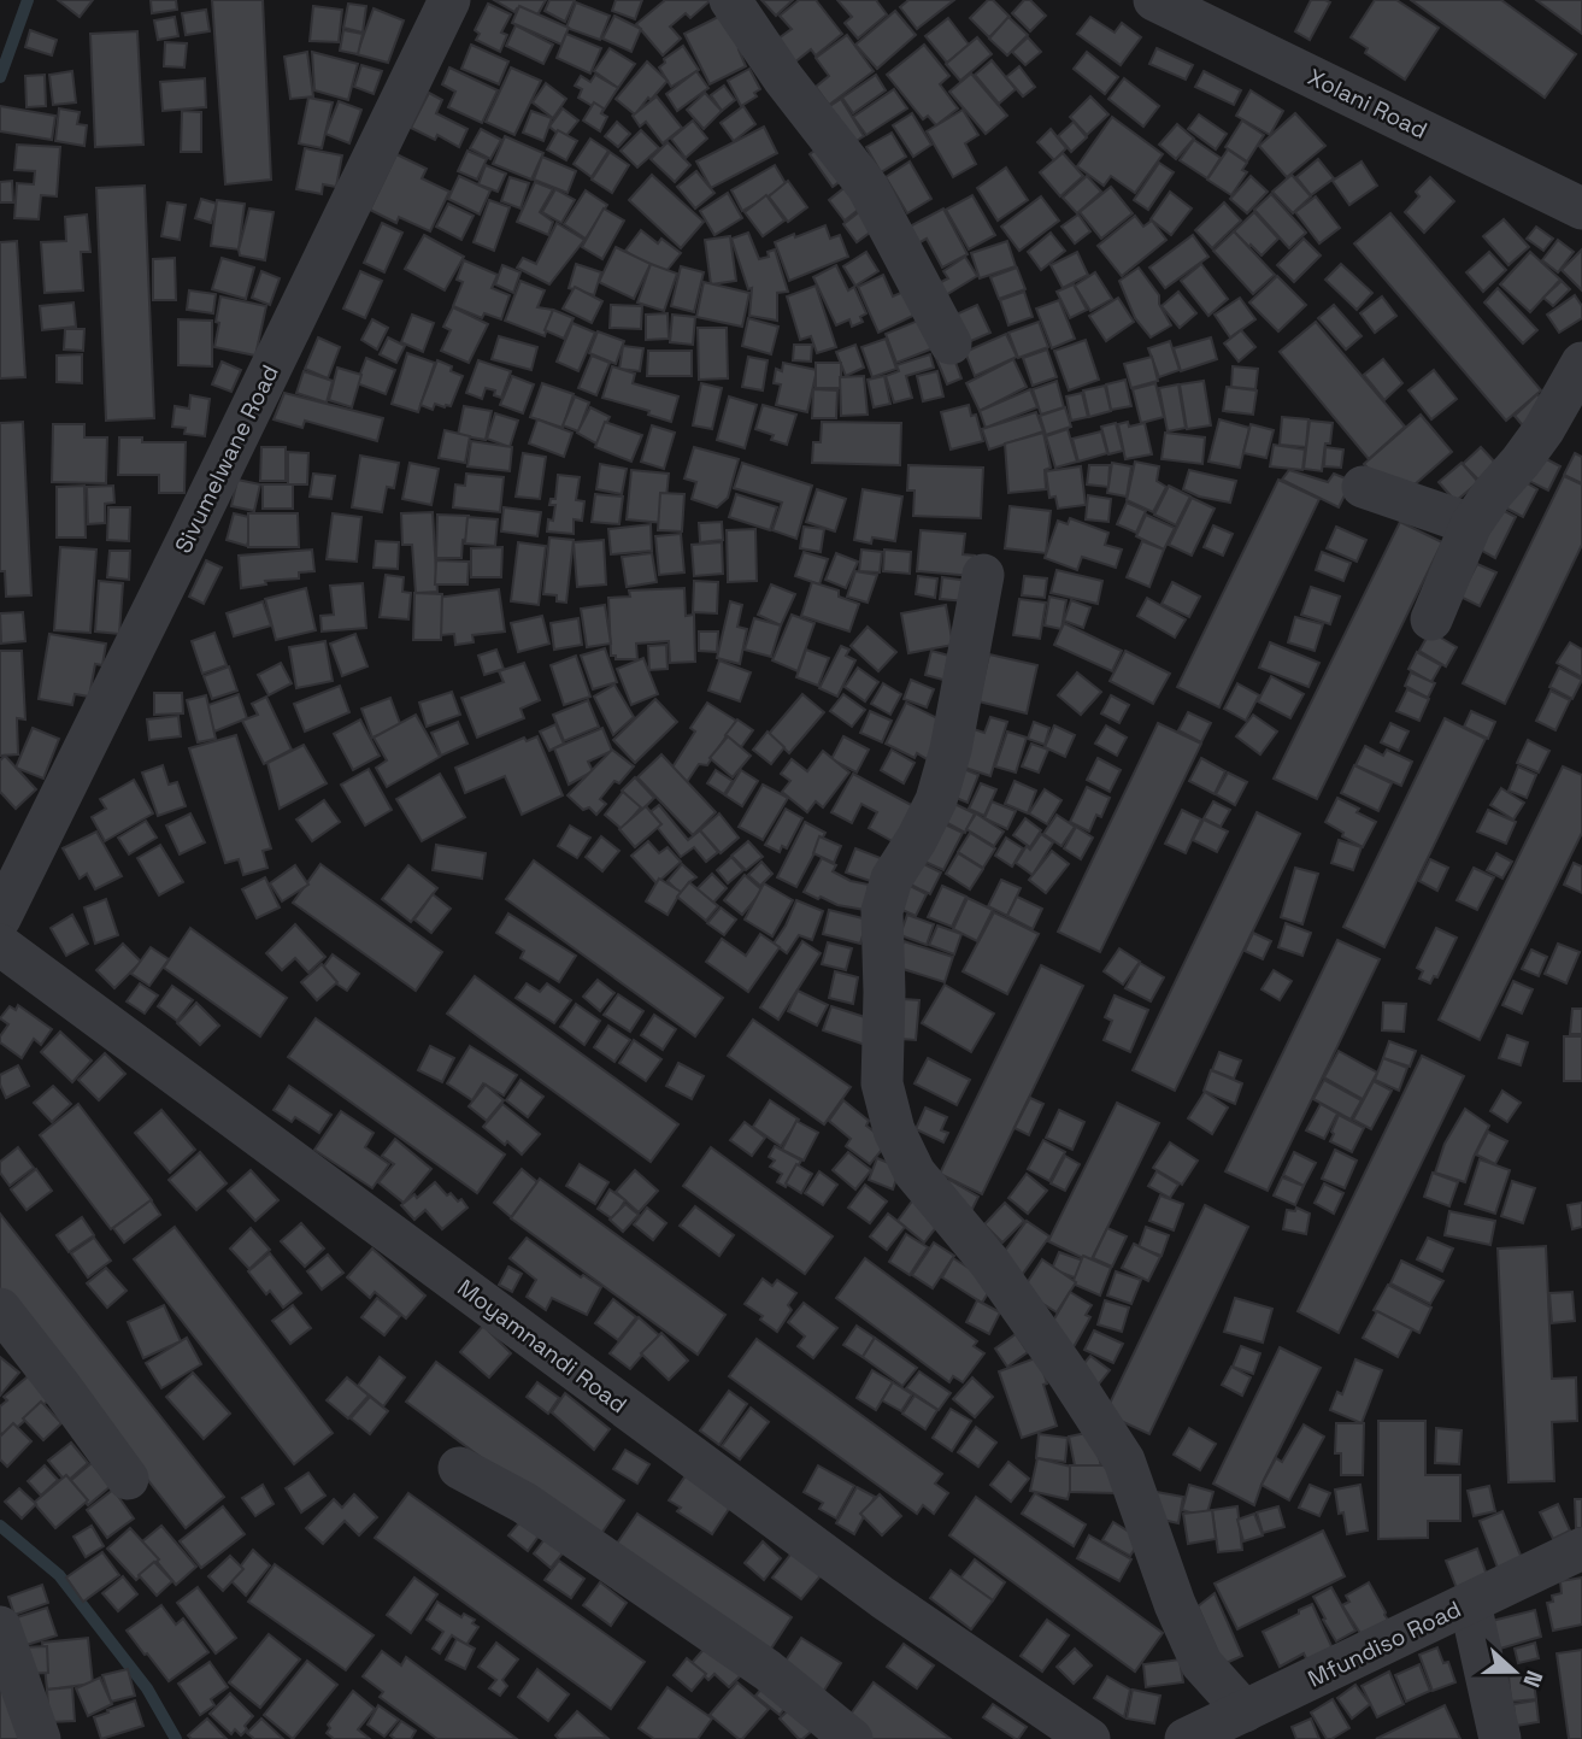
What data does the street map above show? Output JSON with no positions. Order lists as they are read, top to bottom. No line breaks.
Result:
{"streets":{"street":["Xolani Road","Sivumelwane Road","Moyamnandi Road","Mfundiso Road"]},"north":"right"}
